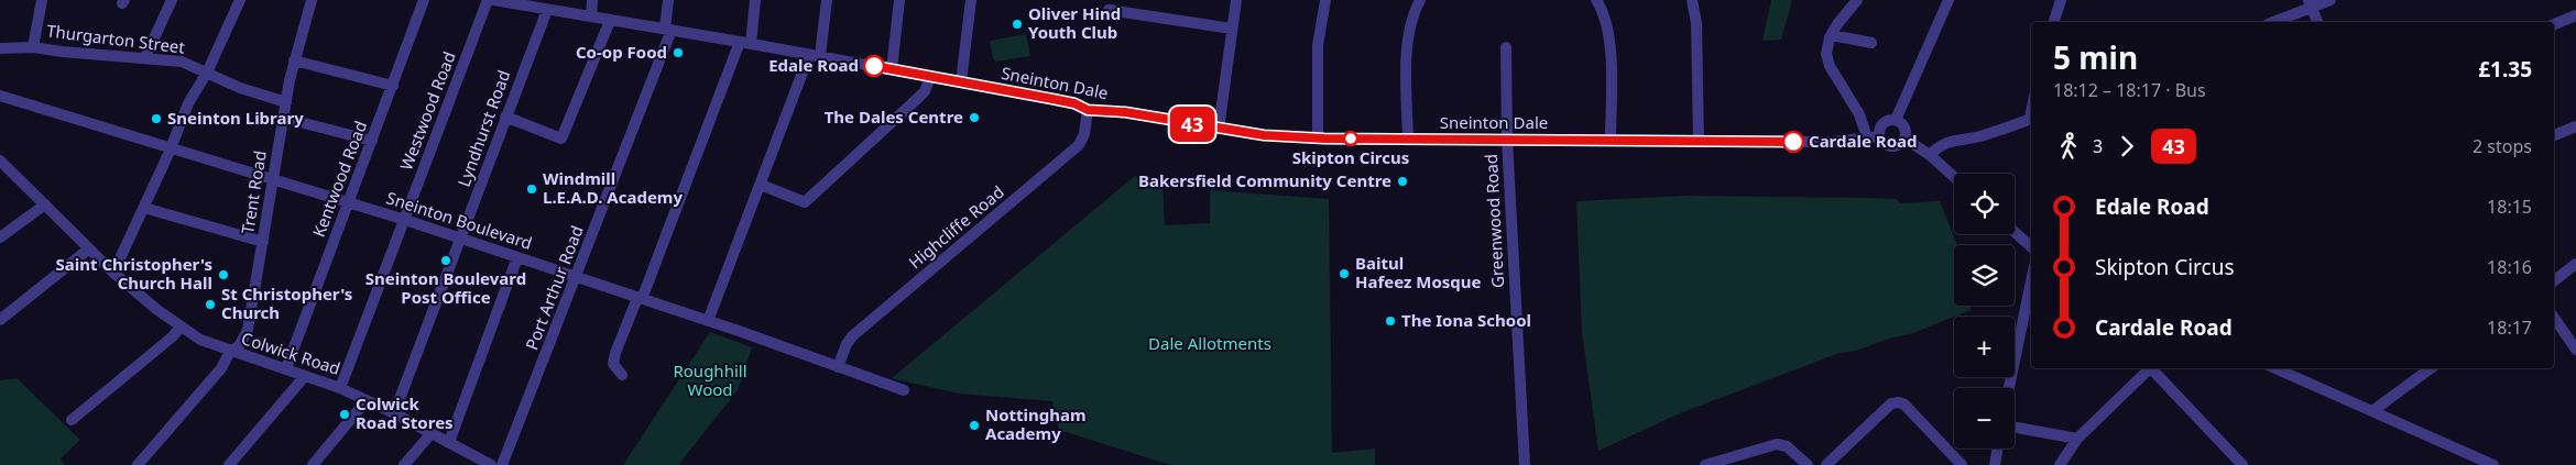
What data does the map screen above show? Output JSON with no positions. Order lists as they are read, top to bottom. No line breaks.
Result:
{"streets":{"street":["Thurgarton Street","Sneinton Dale","Westwood Road","Lyndhurst Road","Kentwood Road","Trent Road","Sneinton Boulevard","Greenwood Road","Highcliffe Road","Port Arthur Road","Colwick Road"]},"crossings":[["Thurgarton Street","Trent Road"],["Sneinton Dale","Lyndhurst Road"],["Sneinton Dale","Greenwood Road"],["Sneinton Dale","Highcliffe Road"],["Sneinton Dale","Port Arthur Road"],["Westwood Road","Sneinton Boulevard"],["Westwood Road","Colwick Road"],["Lyndhurst Road","Sneinton Boulevard"],["Lyndhurst Road","Colwick Road"],["Kentwood Road","Sneinton Boulevard"],["Kentwood Road","Colwick Road"],["Trent Road","Sneinton Boulevard"],["Trent Road","Colwick Road"],["Sneinton Boulevard","Highcliffe Road"],["Sneinton Boulevard","Port Arthur Road"]],"parks":["Dale Allotments","Roughhill Wood"],"places":["Oliver Hind Youth Club","Co-op Food","Edale Road","The Dales Centre","Sneinton Library","Skipton Circus","Cardale Road","Bakersfield Community Centre","Windmill L.E.A.D. Academy","Sneinton Boulevard Post Office","Baitul Hafeez Mosque","Saint Christopher's Church Hall","St Christopher's Church","The Iona School","Colwick Road Stores","Nottingham Academy"],"lines":["bus line 43"],"page":{"on_map":"43","heading":["5 min","18:12 – 18:17 · Bus","£1.35"],"legs":["3","43","2 stops"],"map_buttons":["+","−"],"list":[{"name":"Edale Road","value":"18:15"},{"name":"Skipton Circus","value":"18:16"},{"name":"Cardale Road","value":"18:17"}]}}
